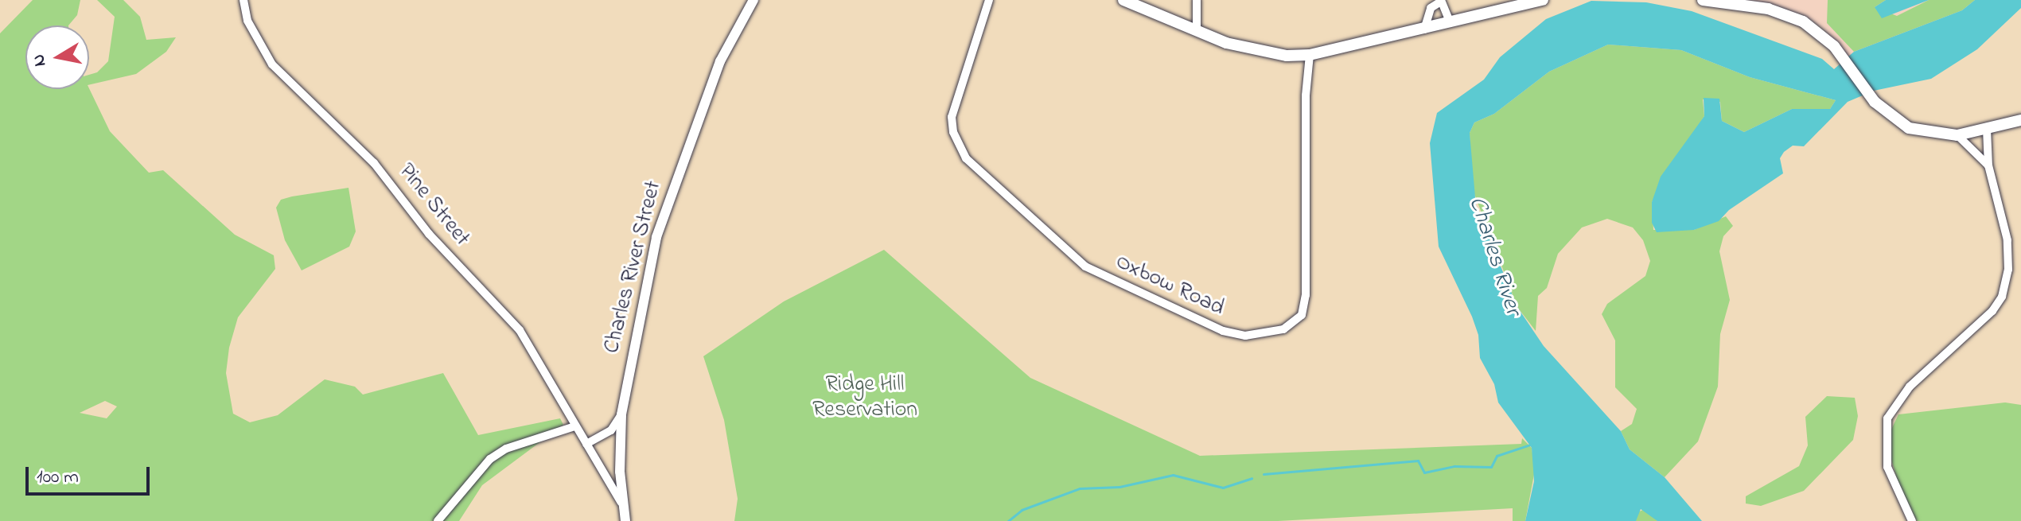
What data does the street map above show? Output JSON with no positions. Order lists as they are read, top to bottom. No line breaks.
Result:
{"streets":{"street":["Pine Street","Charles River Street","Oxbow Road"]},"crossings":[["Pine Street","Charles River Street"]],"water":["Charles River"],"parks":["Ridge Hill Reservation"],"scale_bar":"100 m","north":"left"}
